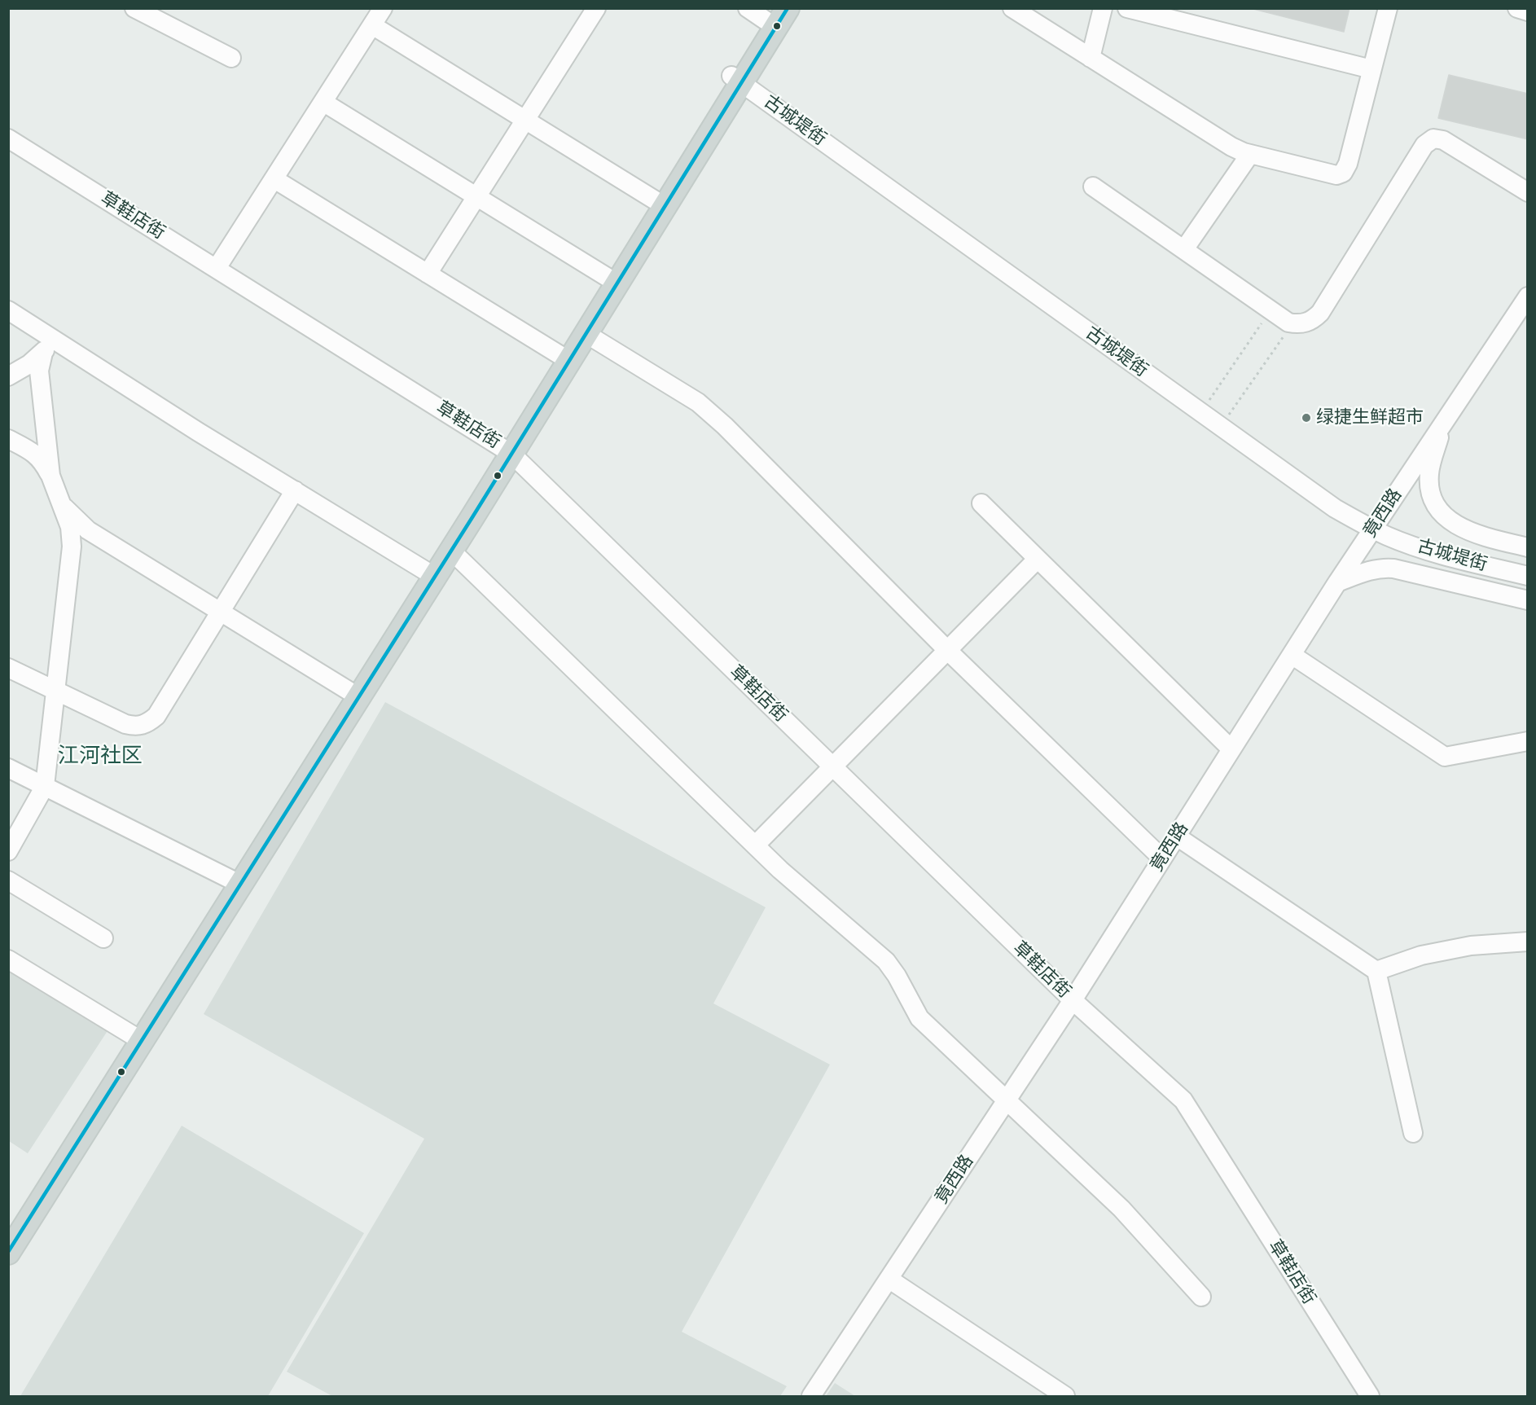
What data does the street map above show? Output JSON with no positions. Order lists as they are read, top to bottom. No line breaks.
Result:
{"streets":{"street":["古城堤街","草鞋店街","竟西路"]},"crossings":[["古城堤街","竟西路"],["草鞋店街","竟西路"]],"districts":["江河社区"],"places":["绿捷生鲜超市"]}
